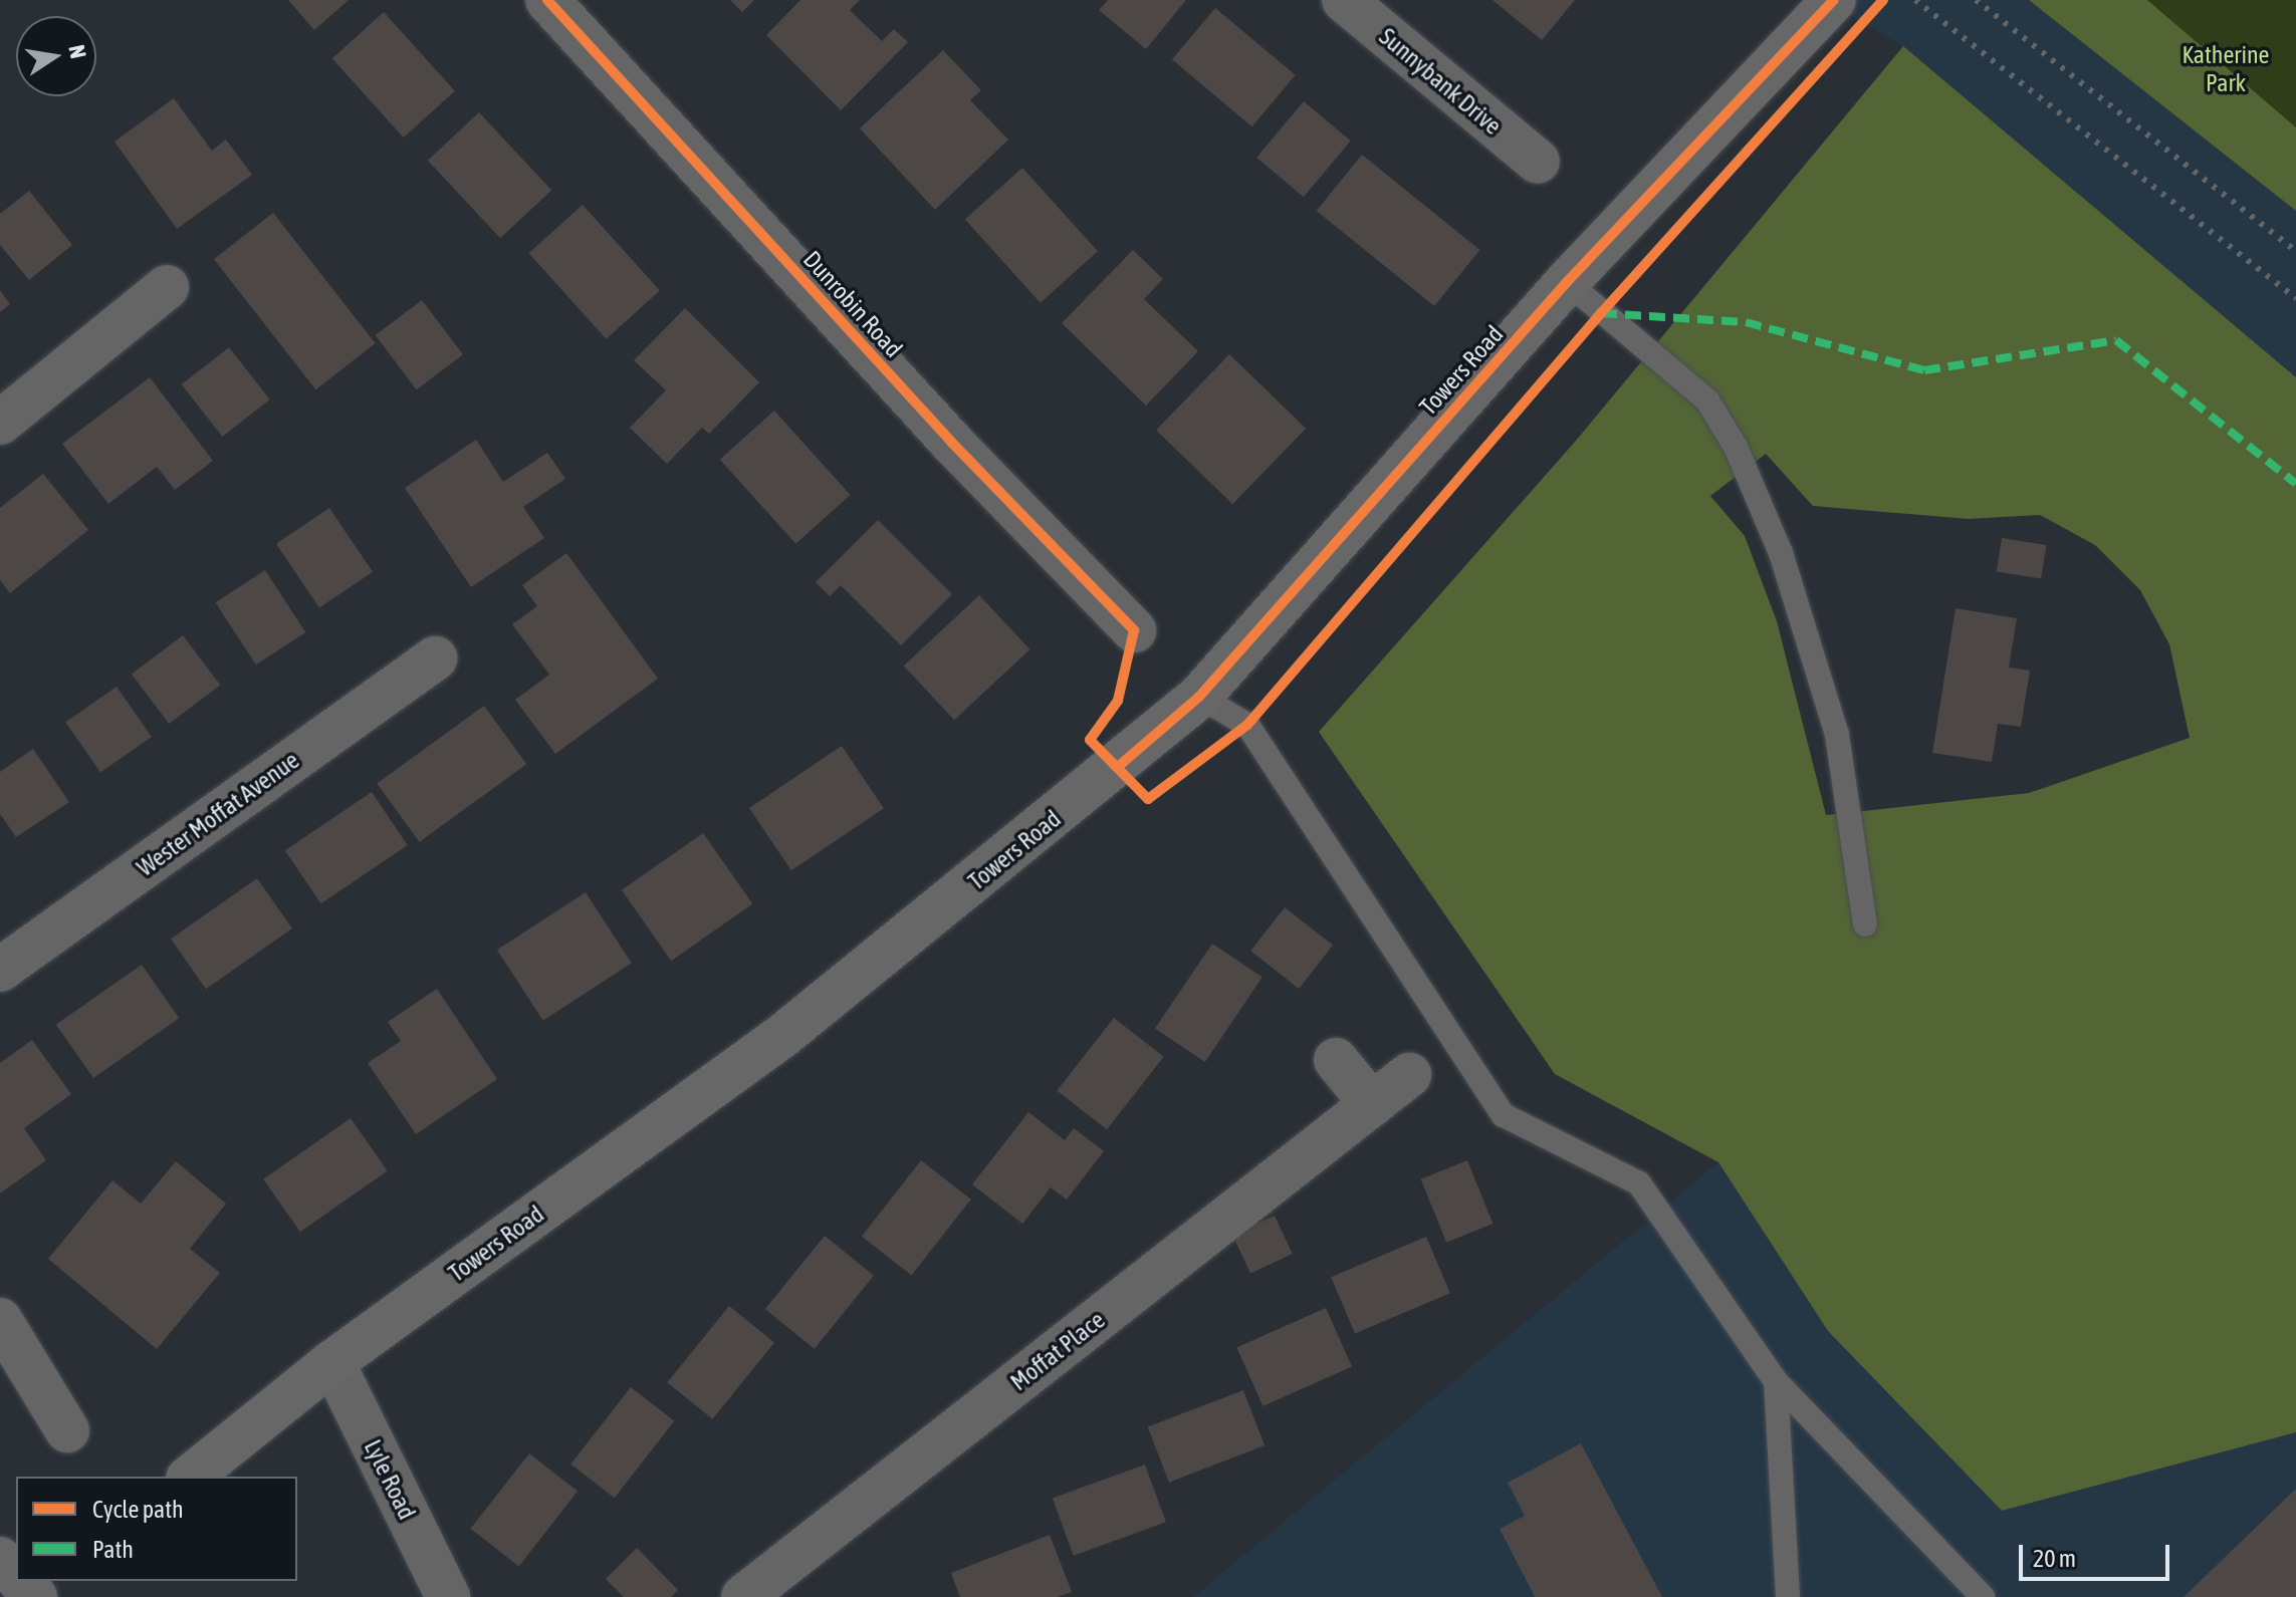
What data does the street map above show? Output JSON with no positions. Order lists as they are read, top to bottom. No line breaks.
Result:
{"streets":{"main road":["Towers Road"],"street":["Sunnybank Drive","Dunrobin Road","Wester Moffat Avenue","Moffat Place","Lyle Road"]},"crossings":[["Towers Road","Lyle Road"]],"parks":["Katherine Park"],"legend":["Cycle path","Path"],"scale_bar":"20 m","north":"right"}
